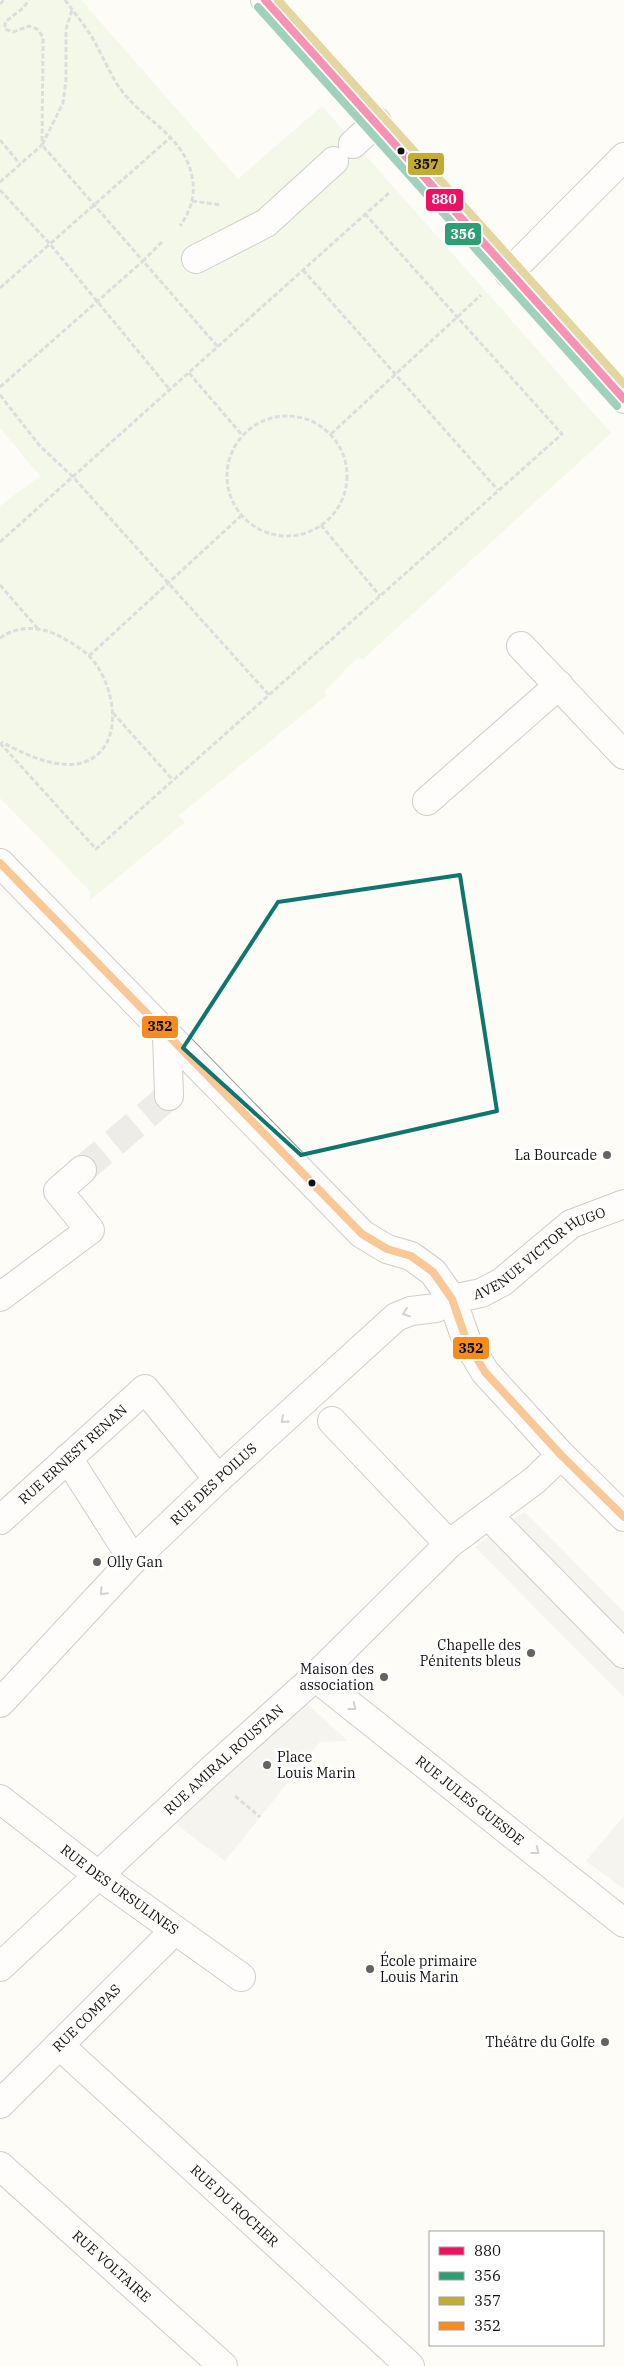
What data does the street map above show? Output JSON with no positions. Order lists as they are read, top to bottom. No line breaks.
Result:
{"streets":{"street":["AVENUE VICTOR HUGO","RUE ERNEST RENAN","RUE DES POILUS","RUE AMIRAL ROUSTAN","RUE JULES GUESDE","RUE DES URSULINES","RUE COMPAS","RUE DU ROCHER","RUE VOLTAIRE"]},"crossings":[["AVENUE VICTOR HUGO","RUE DES POILUS"],["RUE ERNEST RENAN","RUE DES POILUS"],["RUE AMIRAL ROUSTAN","RUE JULES GUESDE"],["RUE AMIRAL ROUSTAN","RUE DES URSULINES"],["RUE DES URSULINES","RUE COMPAS"],["RUE COMPAS","RUE DU ROCHER"]],"one_way":["RUE DES POILUS"],"places":["La Bourcade","Olly Gan","Chapelle des Pénitents bleus","Maison des association","Place Louis Marin","École primaire Louis Marin","Théâtre du Golfe"],"lines":["transit line 880","transit line 357","transit line 356","transit line 352"],"legend":["880","356","357","352"]}
